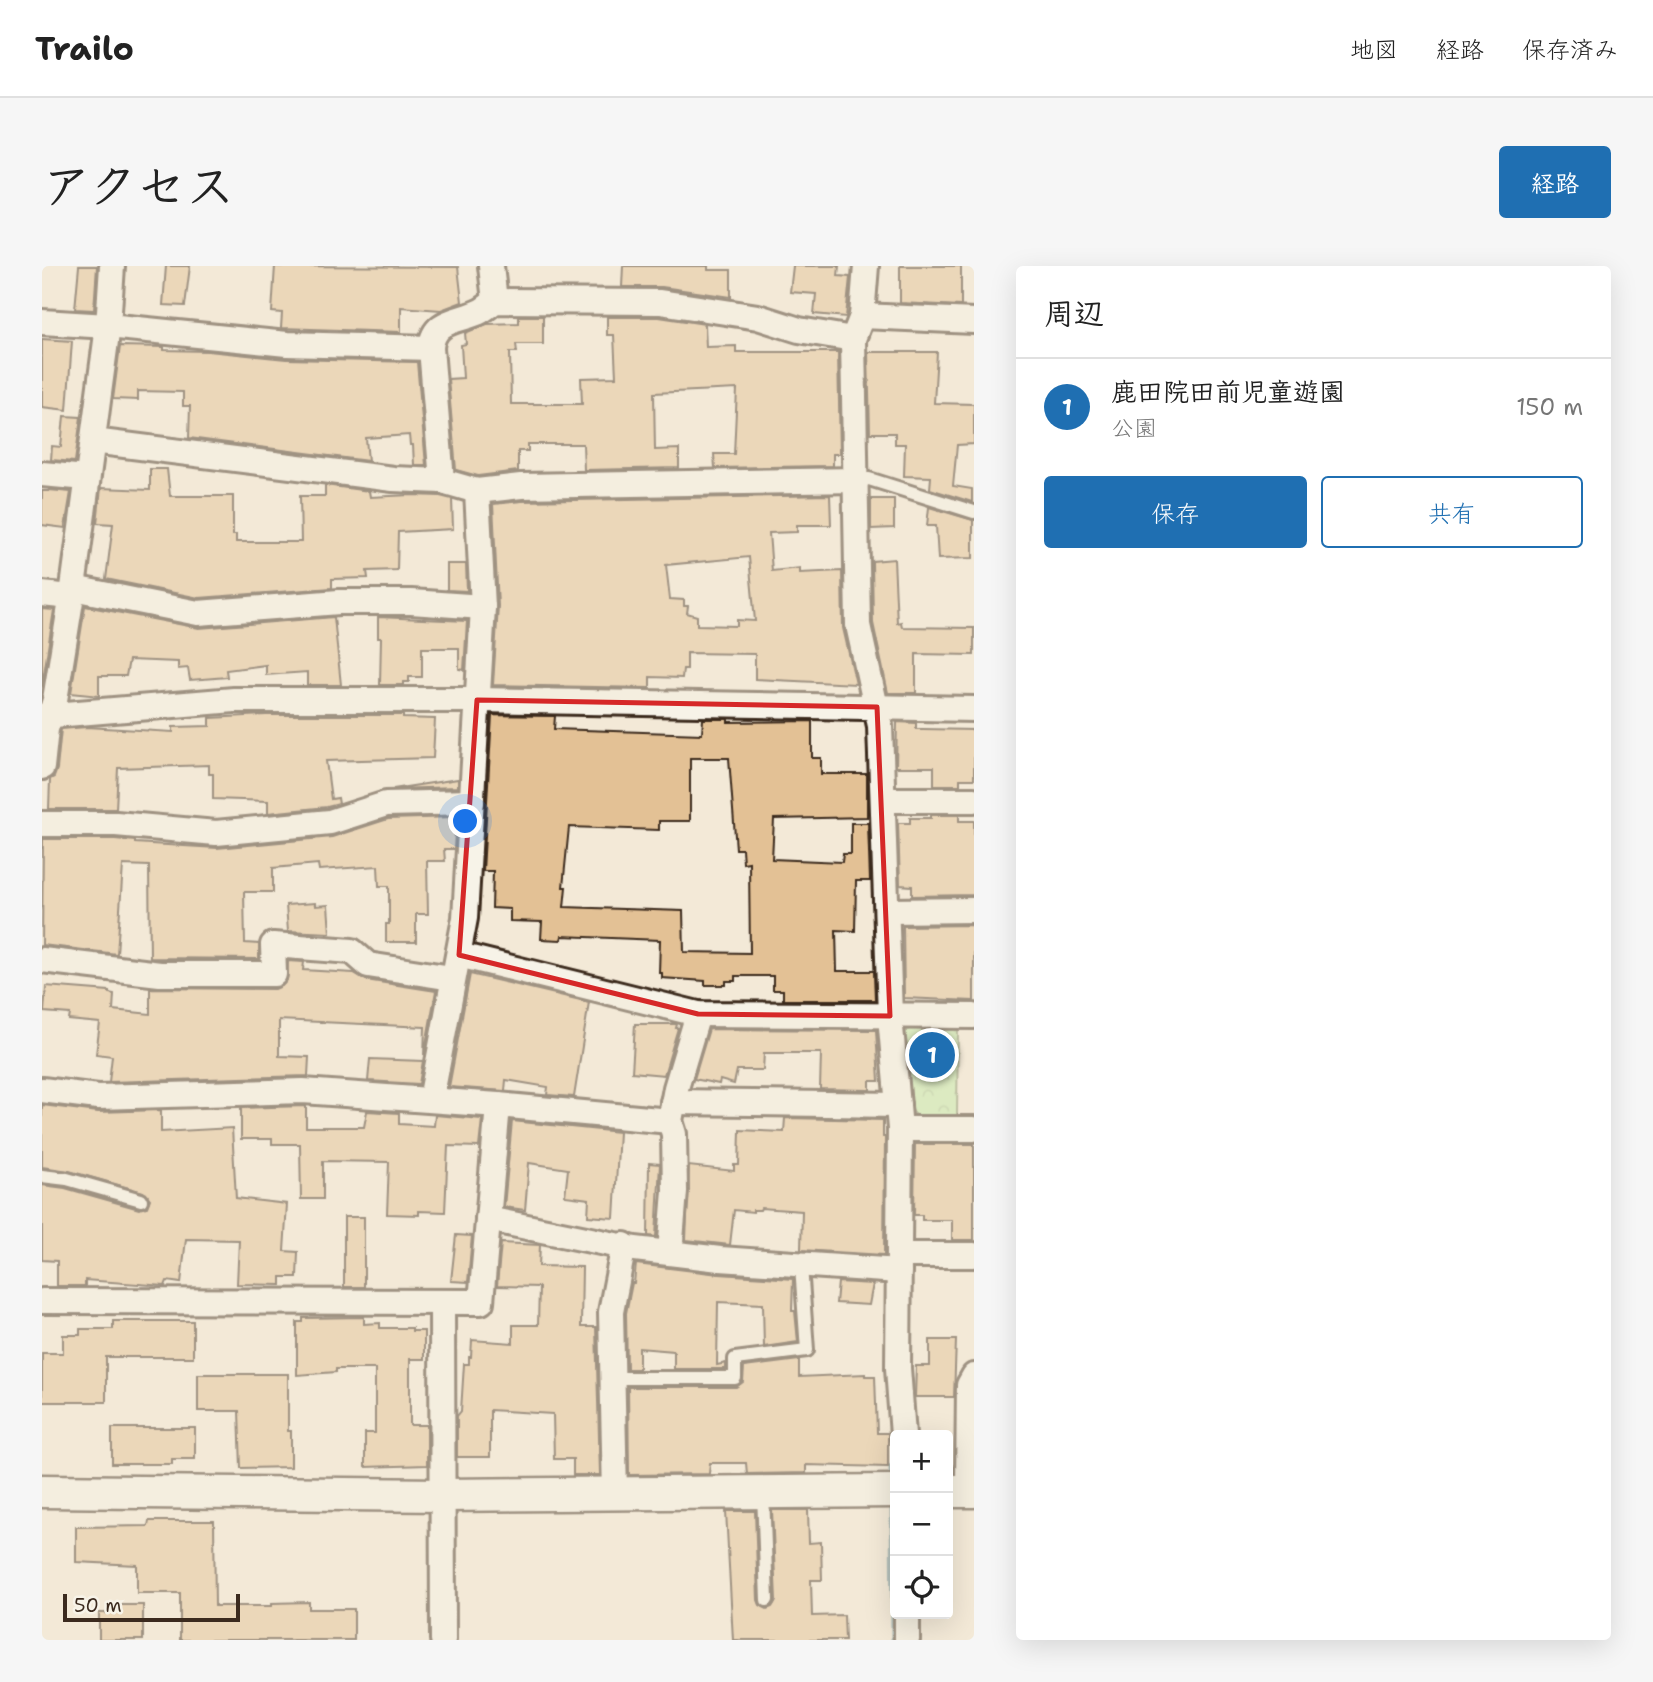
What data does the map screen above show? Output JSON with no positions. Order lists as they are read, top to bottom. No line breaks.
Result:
{"scale_bar":"50 m","page":{"header":"Trailo","nav":["地図","経路","保存済み"],"title":"アクセス","buttons":["経路",["保存","共有"]],"heading":"周辺","list":[{"mark":"1","name":"鹿田院田前児童遊園","note":"公園","value":"150 m"}],"pins":"1","map_buttons":["+","−"],"scale":"50 m"}}
